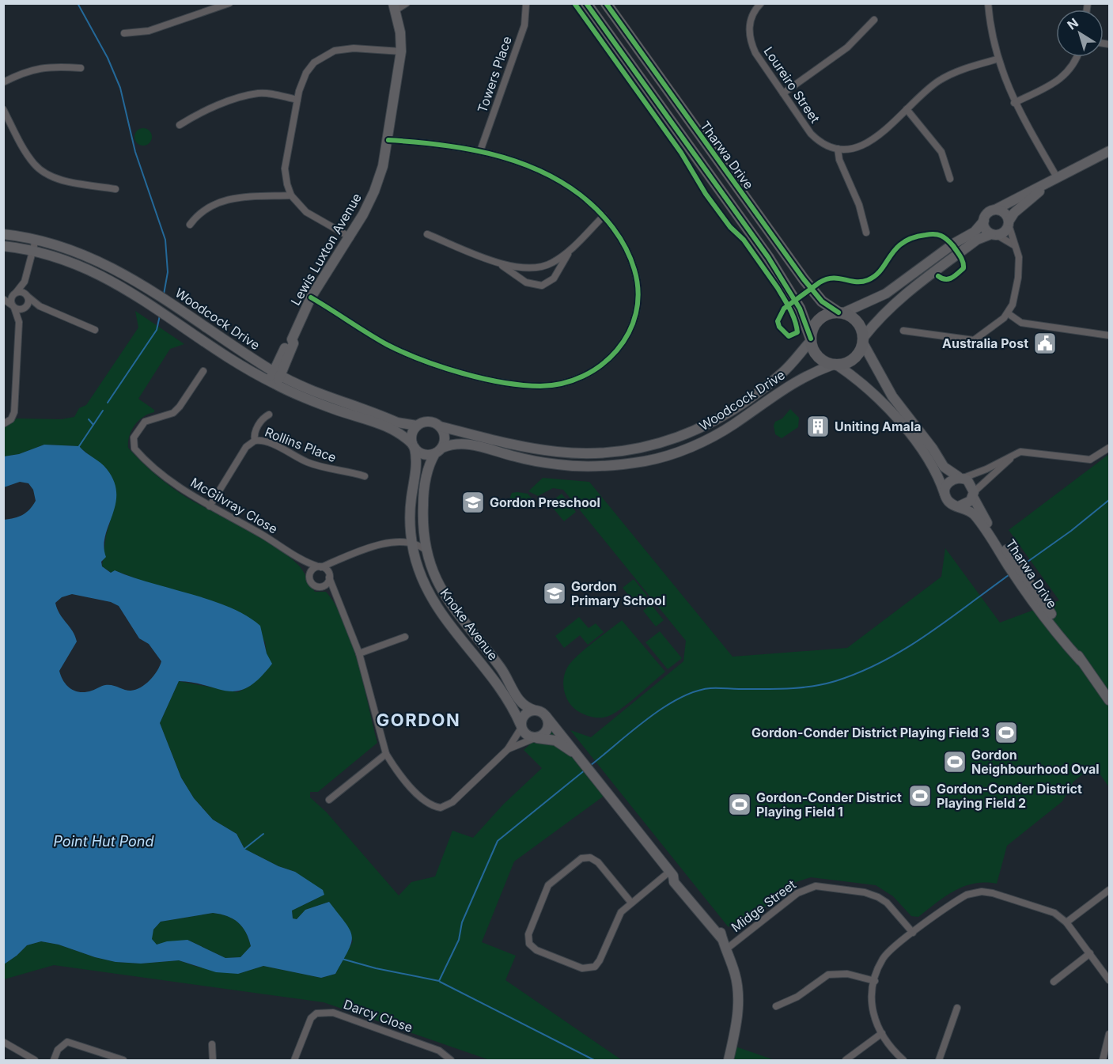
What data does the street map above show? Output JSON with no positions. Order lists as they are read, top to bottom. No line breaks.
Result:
{"streets":{"main road":["Tharwa Drive","Lewis Luxton Avenue","Woodcock Drive","Knoke Avenue"],"street":["Towers Place","Loureiro Street","Rollins Place","McGilvray Close","Midge Street","Darcy Close"]},"crossings":[["Tharwa Drive","Woodcock Drive"],["Lewis Luxton Avenue","Woodcock Drive"],["Woodcock Drive","Knoke Avenue"],["Rollins Place","McGilvray Close"]],"districts":["GORDON"],"water":["Point Hut Pond"],"places":{"public building":["Australia Post"],"building":["Uniting Amala"],"school or university":["Gordon Preschool","Gordon Primary School"],"sports":["Gordon-Conder District Playing Field 3","Gordon Neighbourhood Oval","Gordon-Conder District Playing Field 2","Gordon-Conder District Playing Field 1"]},"north":"top left"}
